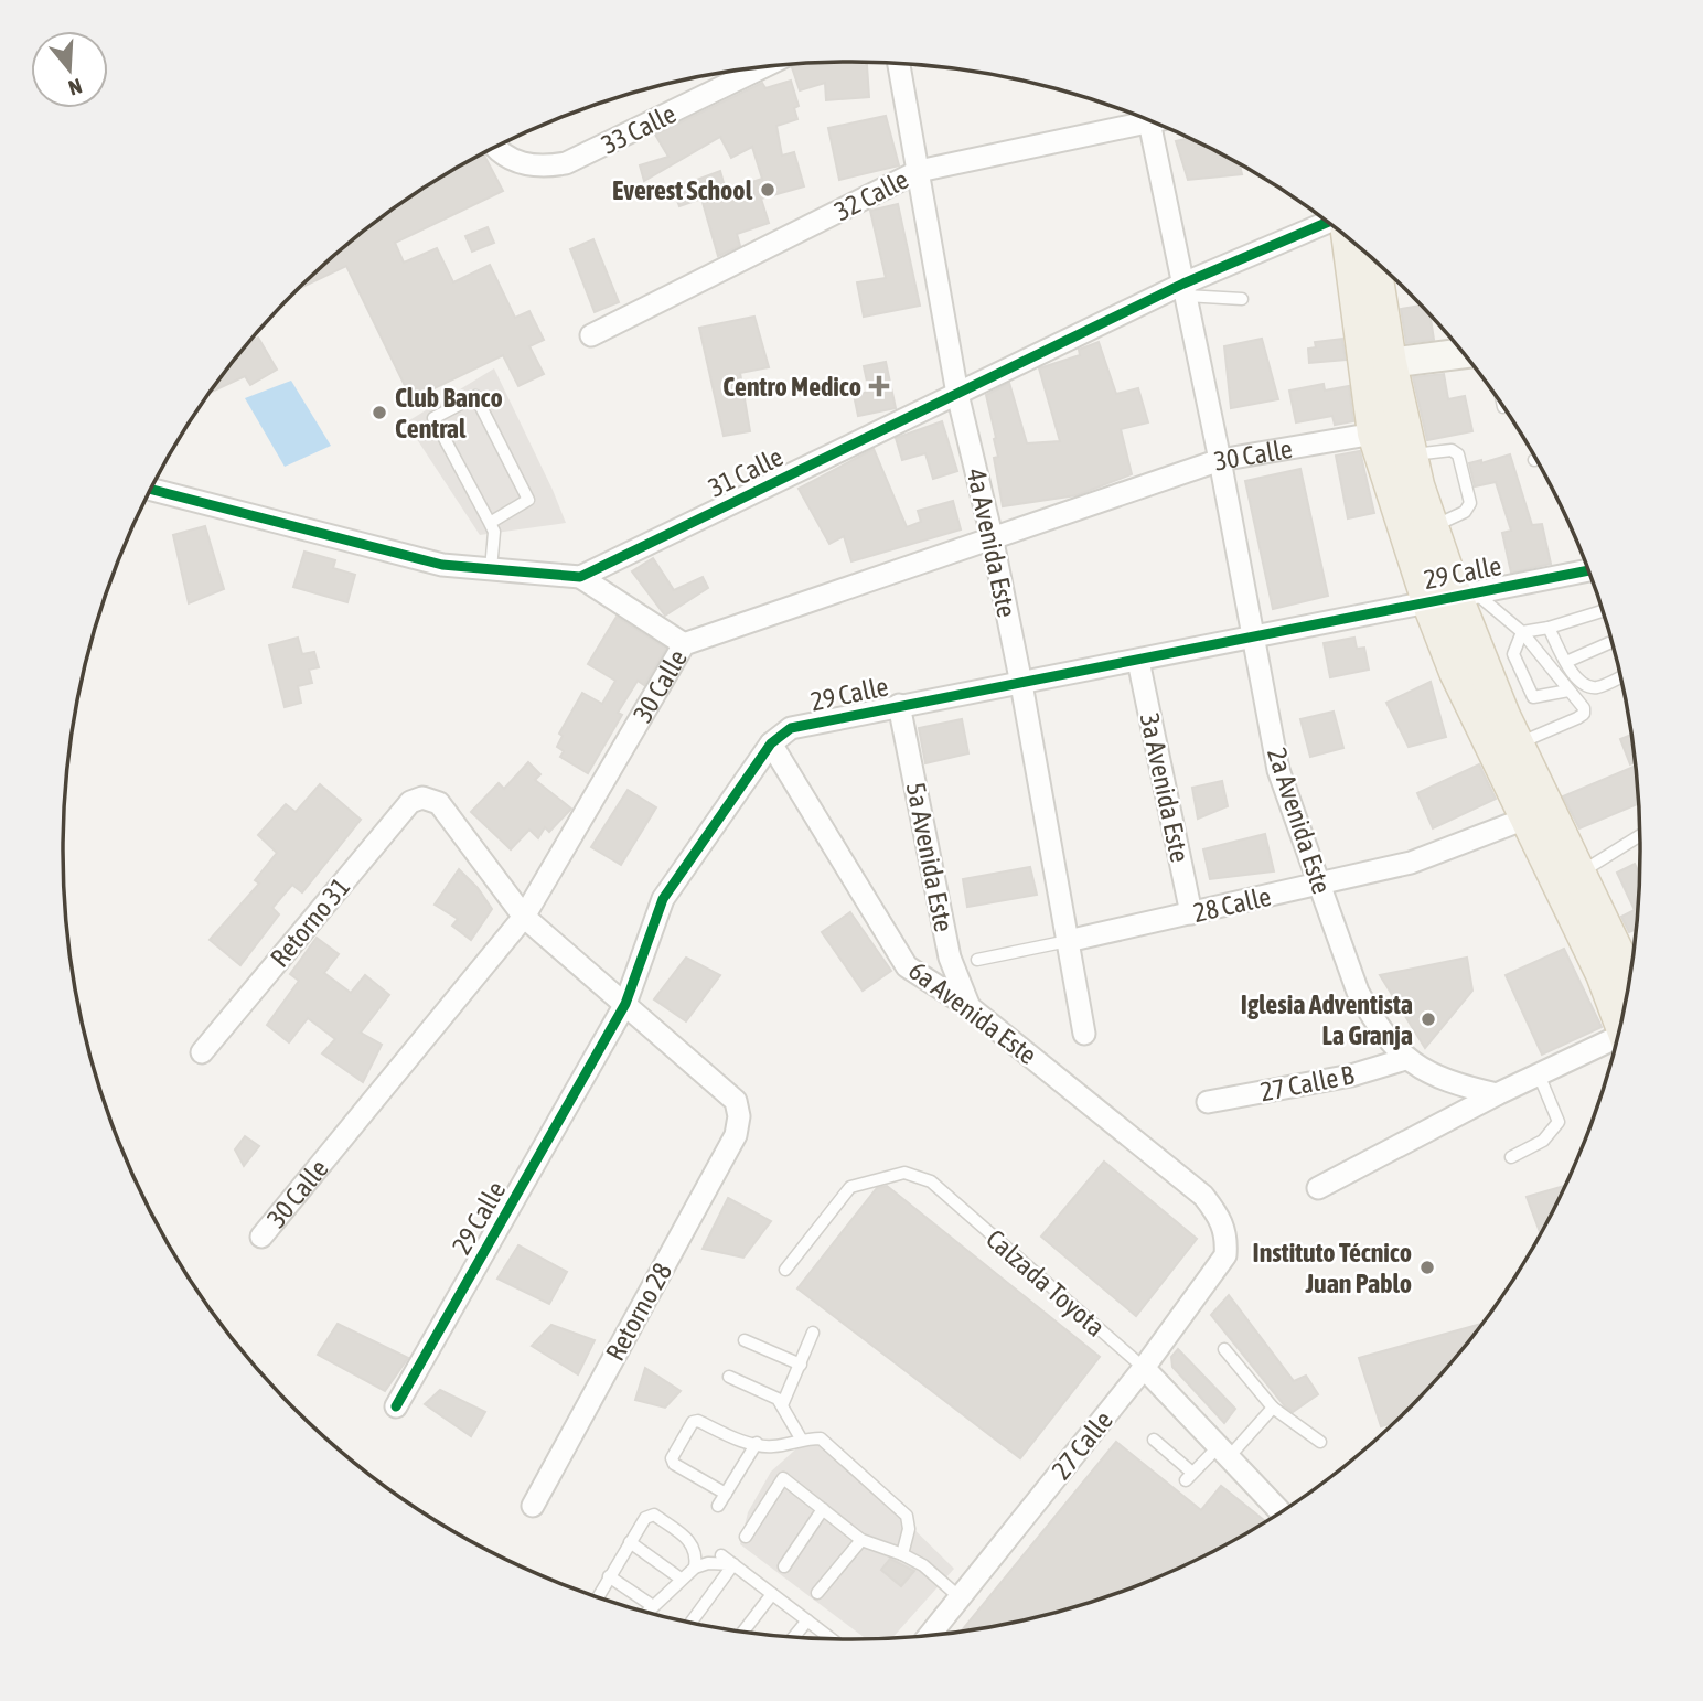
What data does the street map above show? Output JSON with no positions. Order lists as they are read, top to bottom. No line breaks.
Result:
{"streets":{"street":["33 Calle","32 Calle","30 Calle","31 Calle","4a Avenida Este","29 Calle","3a Avenida Este","2a Avenida Este","5a Avenida Este","28 Calle","Retorno 31","6a Avenida Este","27 Calle B","Calzada Toyota","Retorno 28","27 Calle"]},"crossings":[["32 Calle","4a Avenida Este"],["30 Calle","4a Avenida Este"],["30 Calle","2a Avenida Este"],["30 Calle","Retorno 31"],["31 Calle","4a Avenida Este"],["31 Calle","2a Avenida Este"],["4a Avenida Este","29 Calle"],["4a Avenida Este","28 Calle"],["29 Calle","3a Avenida Este"],["29 Calle","2a Avenida Este"],["29 Calle","5a Avenida Este"],["29 Calle","6a Avenida Este"],["29 Calle","Retorno 28"],["3a Avenida Este","28 Calle"],["2a Avenida Este","28 Calle"],["2a Avenida Este","27 Calle B"],["5a Avenida Este","6a Avenida Este"],["6a Avenida Este","27 Calle"],["Calzada Toyota","27 Calle"]],"places":{"other":["Everest School","Club Banco Central","Iglesia Adventista La Granja","Instituto Técnico Juan Pablo"],"health":["Centro Medico"]},"north":"bottom"}
